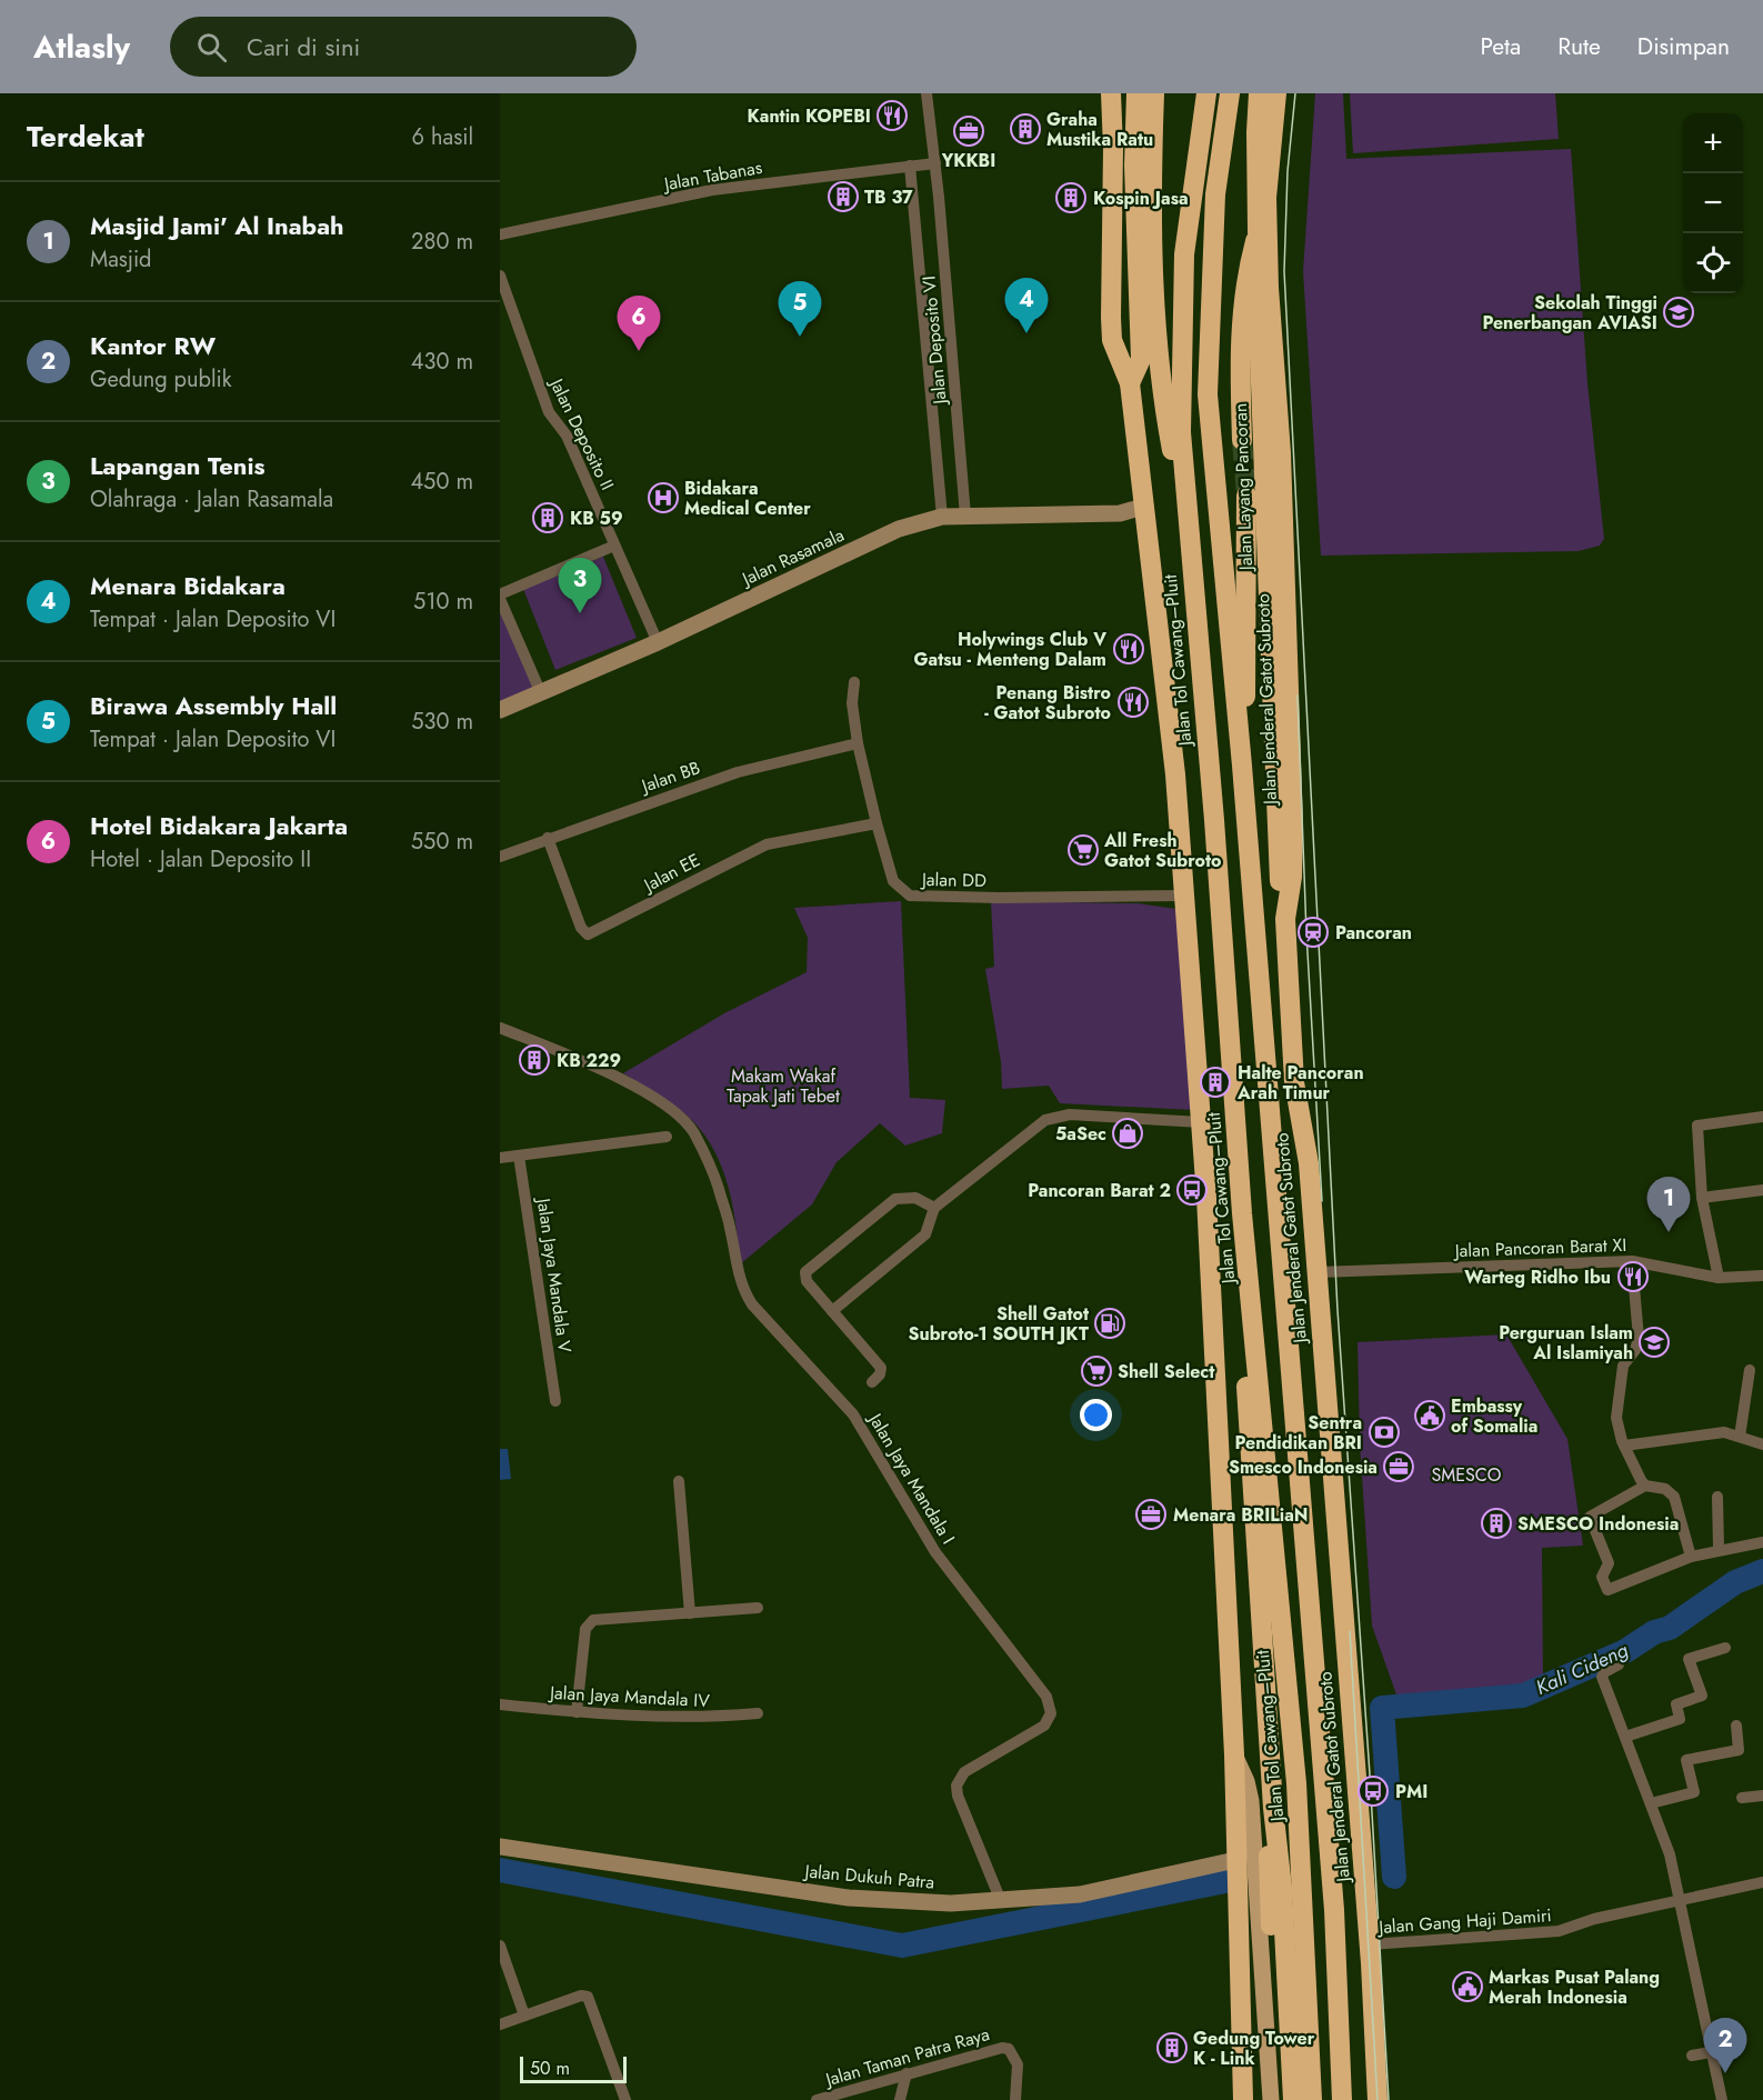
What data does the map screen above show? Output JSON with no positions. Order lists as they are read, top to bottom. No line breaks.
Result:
{"streets":{"highway":["Jalan Layang Pancoran","Jalan Tol Cawang–Pluit","Jalan Jenderal Gatot Subroto"],"street":["Jalan Tabanas","Jalan Deposito VI","Jalan Deposito II","Jalan Rasamala","Jalan BB","Jalan EE","Jalan DD","Jalan Pancoran Barat XI","Jalan Jaya Mandala V","Jalan Jaya Mandala I","Jalan Jaya Mandala IV","Jalan Dukuh Patra","Jalan Gang Haji Damiri","Jalan Taman Patra Raya"]},"crossings":[["Jalan Tabanas","Jalan Deposito VI"],["Jalan Deposito VI","Jalan Rasamala"],["Jalan Deposito II","Jalan Rasamala"],["Jalan Layang Pancoran","Jalan Jenderal Gatot Subroto"],["Jalan Jenderal Gatot Subroto","Jalan Pancoran Barat XI"],["Jalan Jenderal Gatot Subroto","Jalan Gang Haji Damiri"],["Jalan BB","Jalan EE"],["Jalan BB","Jalan DD"],["Jalan EE","Jalan DD"],["Jalan Jaya Mandala I","Jalan Dukuh Patra"]],"water":["Kali Cideng"],"parks":["Makam Wakaf Tapak Jati Tebet","SMESCO"],"places":{"restaurant":["Kantin KOPEBI","Holywings Club V Gatsu - Menteng Dalam","Penang Bistro - Gatot Subroto","Warteg Ridho Ibu"],"building":["Graha Mustika Ratu","TB 37","Kospin Jasa","KB 59","KB 229","Halte Pancoran Arah Timur","SMESCO Indonesia","Gedung Tower K - Link"],"office":["YKKBI","Smesco Indonesia","Menara BRILiaN"],"school or university":["Sekolah Tinggi Penerbangan AVIASI","Perguruan Islam Al Islamiyah"],"hospital":["Bidakara Medical Center"],"supermarket":["All Fresh Gatot Subroto","Shell Select"],"station":["Pancoran"],"shop":["5aSec"],"bus stop":["Pancoran Barat 2","PMI"],"fuel station":["Shell Gatot Subroto-1 SOUTH JKT"],"public building":["Embassy of Somalia","Markas Pusat Palang Merah Indonesia"],"bank":["Sentra Pendidikan BRI"]},"scale_bar":"50 m","page":{"header":"Atlasly","search":"Cari di sini","nav":["Peta","Rute","Disimpan"],"heading":["Terdekat","6 hasil"],"map_buttons":["+","−"],"list":[{"mark":"1","name":"Masjid Jami' Al Inabah","note":"Masjid","value":"280 m"},{"mark":"2","name":"Kantor RW","note":"Gedung publik","value":"430 m"},{"mark":"3","name":"Lapangan Tenis","note":"Olahraga · Jalan Rasamala","value":"450 m"},{"mark":"4","name":"Menara Bidakara","note":"Tempat · Jalan Deposito VI","value":"510 m"},{"mark":"5","name":"Birawa Assembly Hall","note":"Tempat · Jalan Deposito VI","value":"530 m"},{"mark":"6","name":"Hotel Bidakara Jakarta","note":"Hotel · Jalan Deposito II","value":"550 m"}],"pins":["4","5","6","3","1","2"],"scale":"50 m"}}
